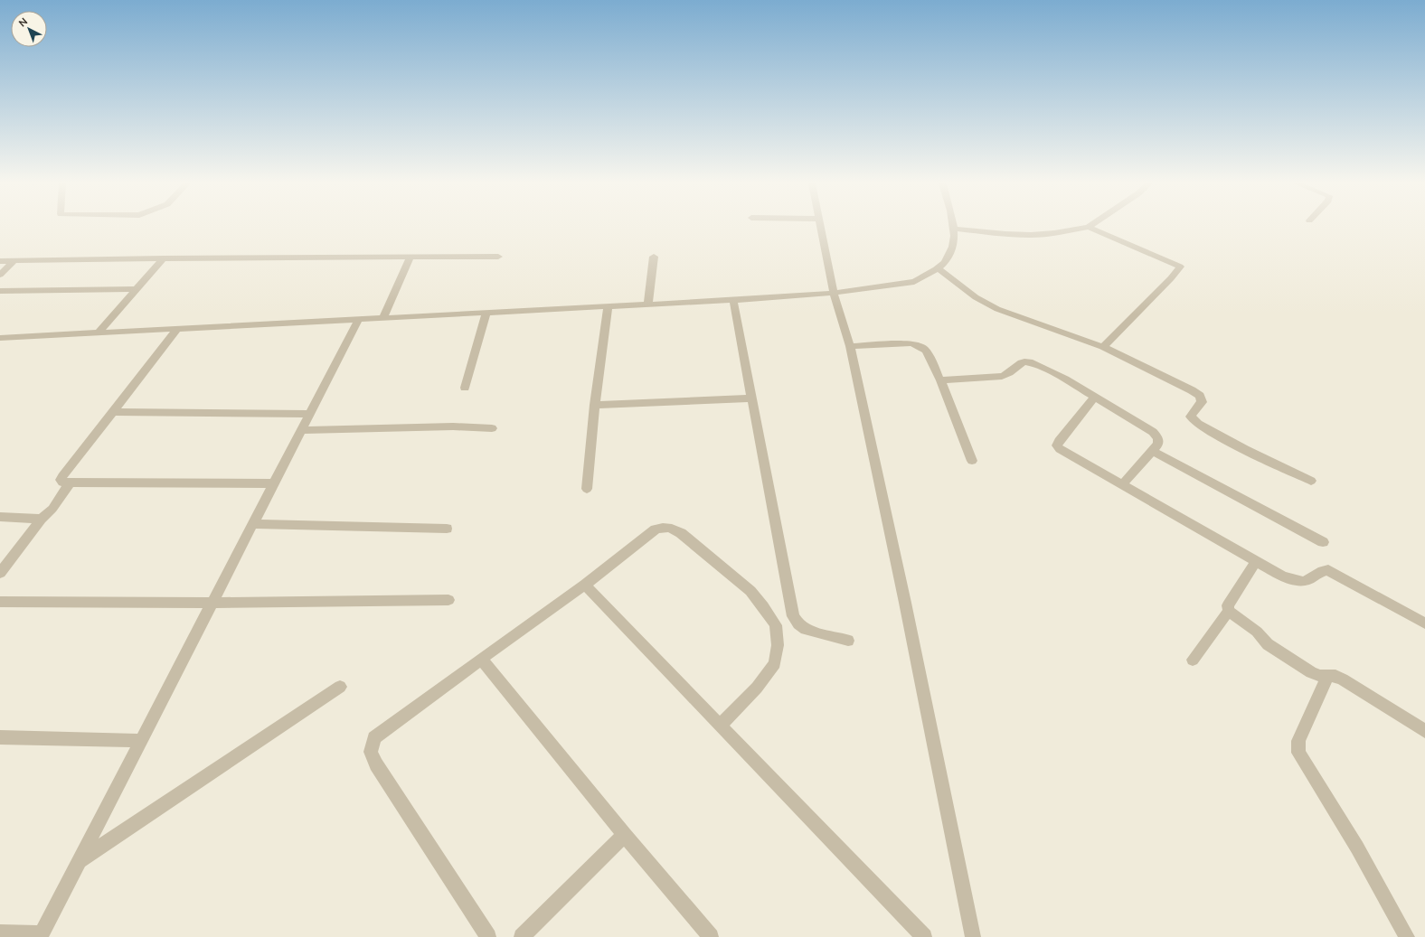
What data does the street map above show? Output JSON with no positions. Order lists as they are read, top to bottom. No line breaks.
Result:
{"north":"top left"}
